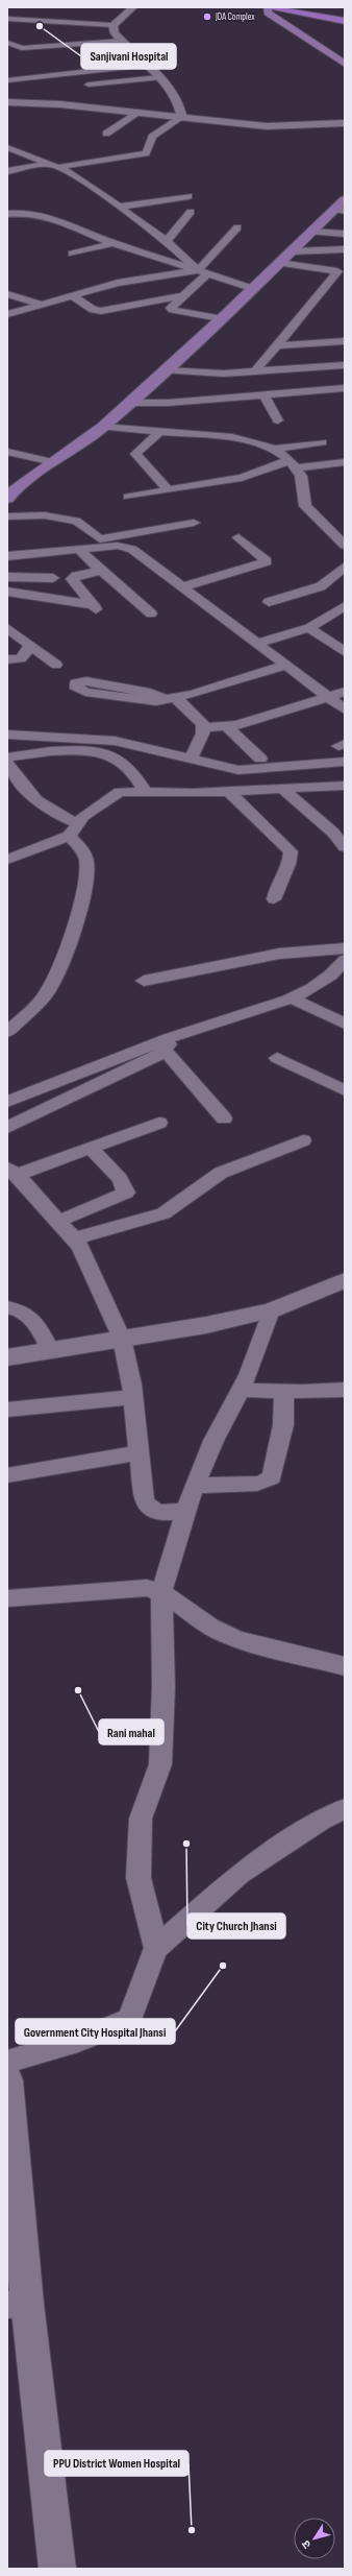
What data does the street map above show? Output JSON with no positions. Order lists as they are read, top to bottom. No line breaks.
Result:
{"places":["JDA Complex","Sanjivani Hospital","Rani mahal","City Church Jhansi","Government City Hospital Jhansi","PPU District Women Hospital"],"north":"bottom left"}
